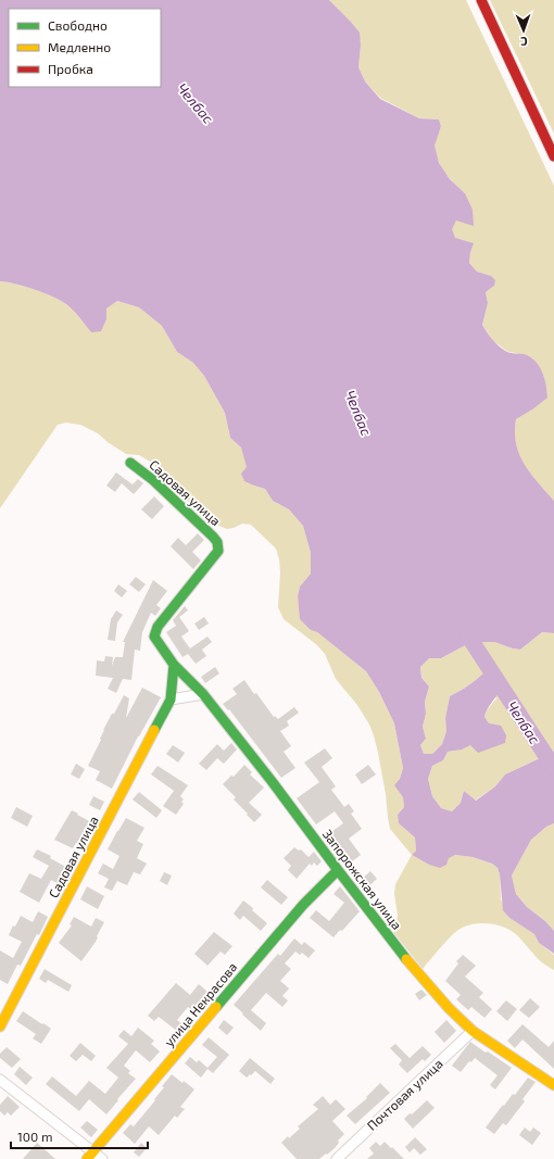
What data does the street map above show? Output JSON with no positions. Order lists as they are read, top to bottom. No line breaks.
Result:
{"streets":{"street":["Садовая улица","Запорожская улица","улица Некрасова","Почтовая улица"]},"crossings":[["Садовая улица","Запорожская улица"],["Запорожская улица","улица Некрасова"],["Запорожская улица","Почтовая улица"]],"water":["Челбас"],"legend":["Свободно","Медленно","Пробка"],"scale_bar":"100 m","north":"bottom"}
